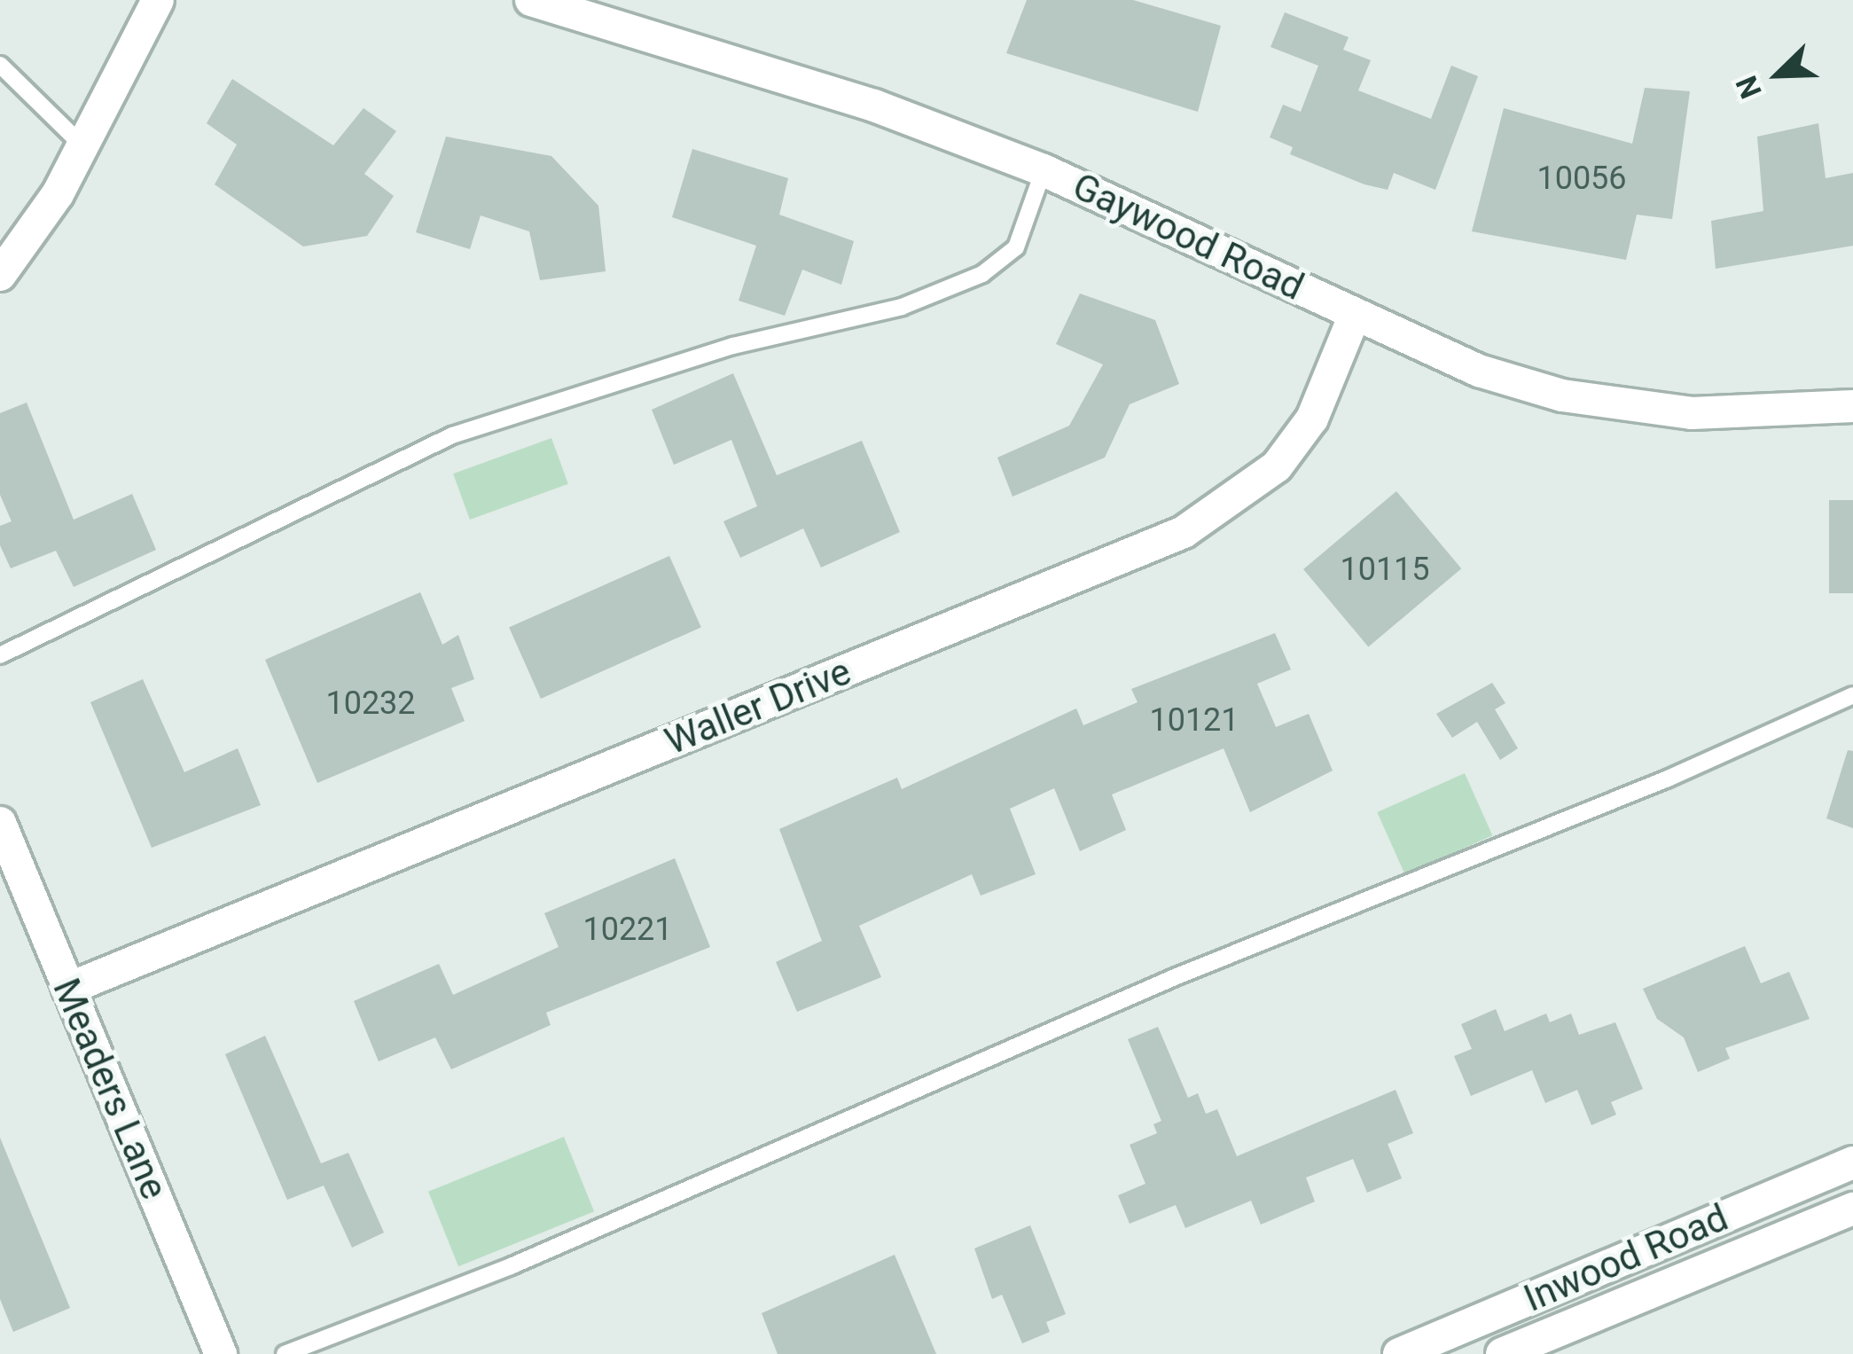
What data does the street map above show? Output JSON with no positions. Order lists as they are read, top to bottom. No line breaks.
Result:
{"streets":{"street":["Gaywood Road","Waller Drive","Meaders Lane","Inwood Road"]},"crossings":[["Gaywood Road","Waller Drive"],["Waller Drive","Meaders Lane"]],"house_numbers":["10056","10115","10232","10121","10221"],"north":"bottom left"}
